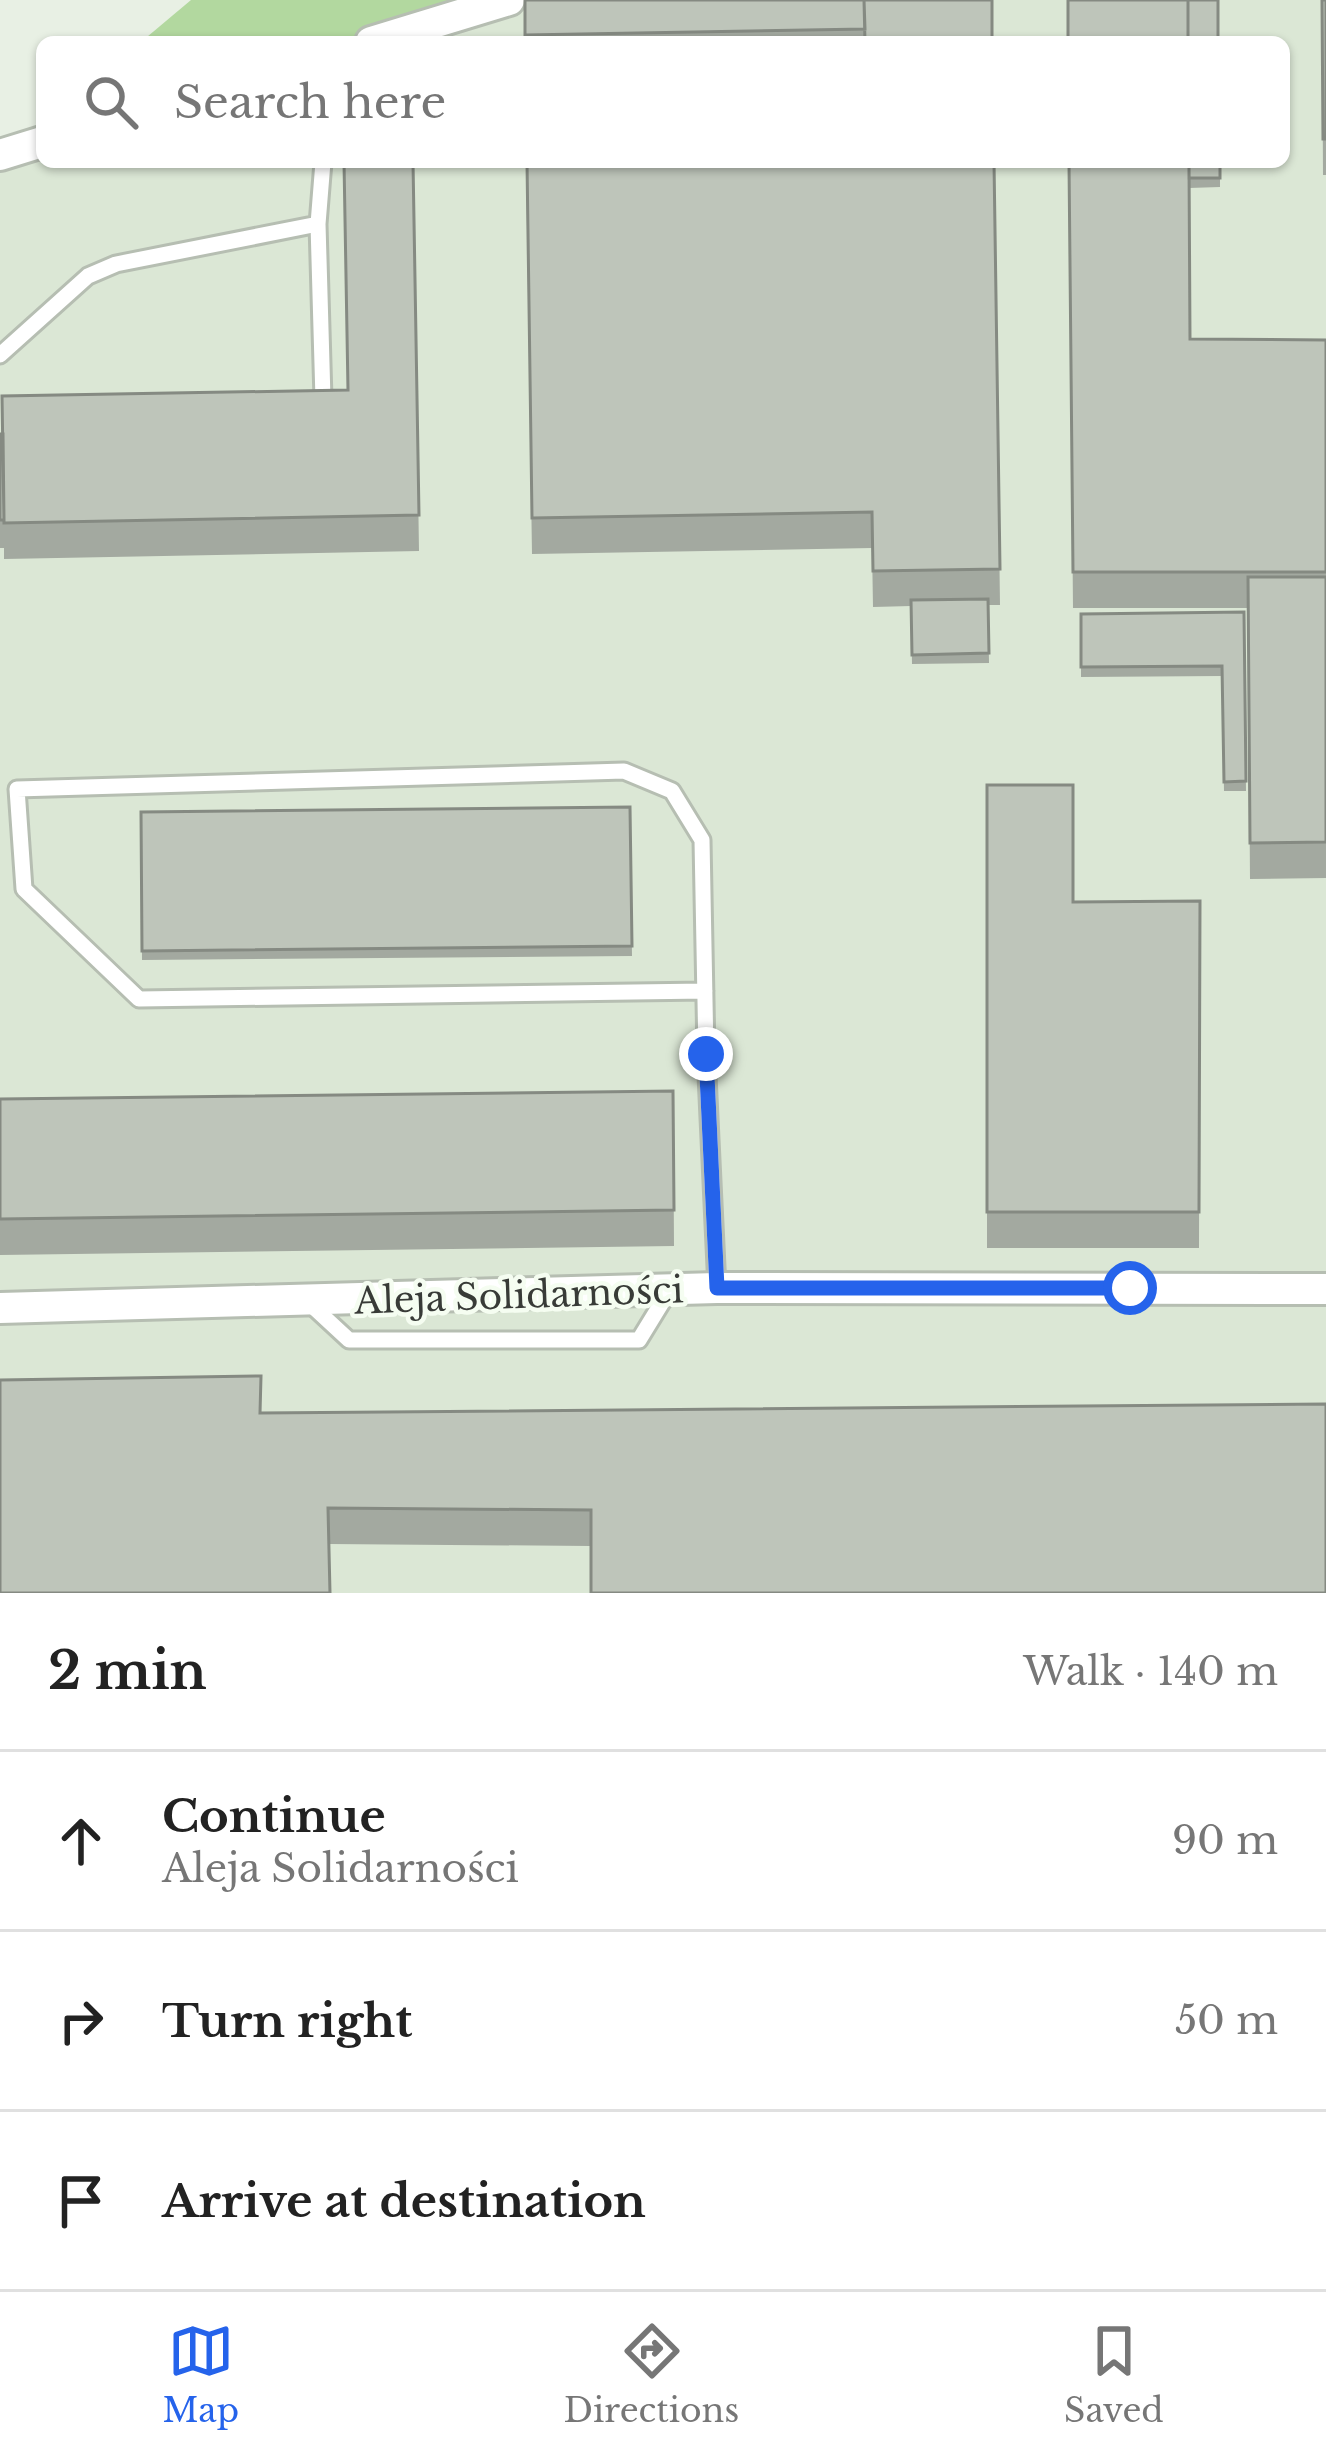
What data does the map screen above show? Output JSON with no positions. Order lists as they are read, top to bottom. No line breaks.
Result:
{"streets":{"street":["Aleja Solidarności"]},"page":{"search":"Search here","heading":["2 min","Walk · 140 m"],"list":[["Continue","Aleja Solidarności","90 m"],["Turn right","50 m"],"Arrive at destination"],"nav":["Map","Directions","Saved"]}}
